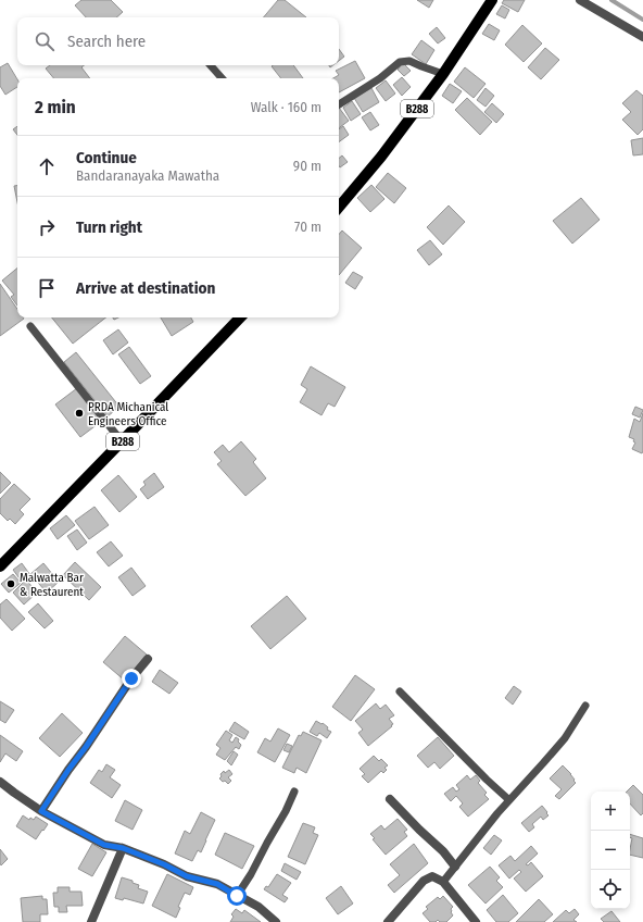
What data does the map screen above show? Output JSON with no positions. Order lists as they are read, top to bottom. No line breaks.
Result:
{"streets":{"main road":["B288"]},"places":["PRDA Michanical Engineers Office","Malwatta Bar & Restaurent"],"page":{"search":"Search here","heading":["2 min","Walk · 160 m"],"list":[["Continue","Bandaranayaka Mawatha","90 m"],["Turn right","70 m"],"Arrive at destination"],"map_buttons":["+","−"]}}
